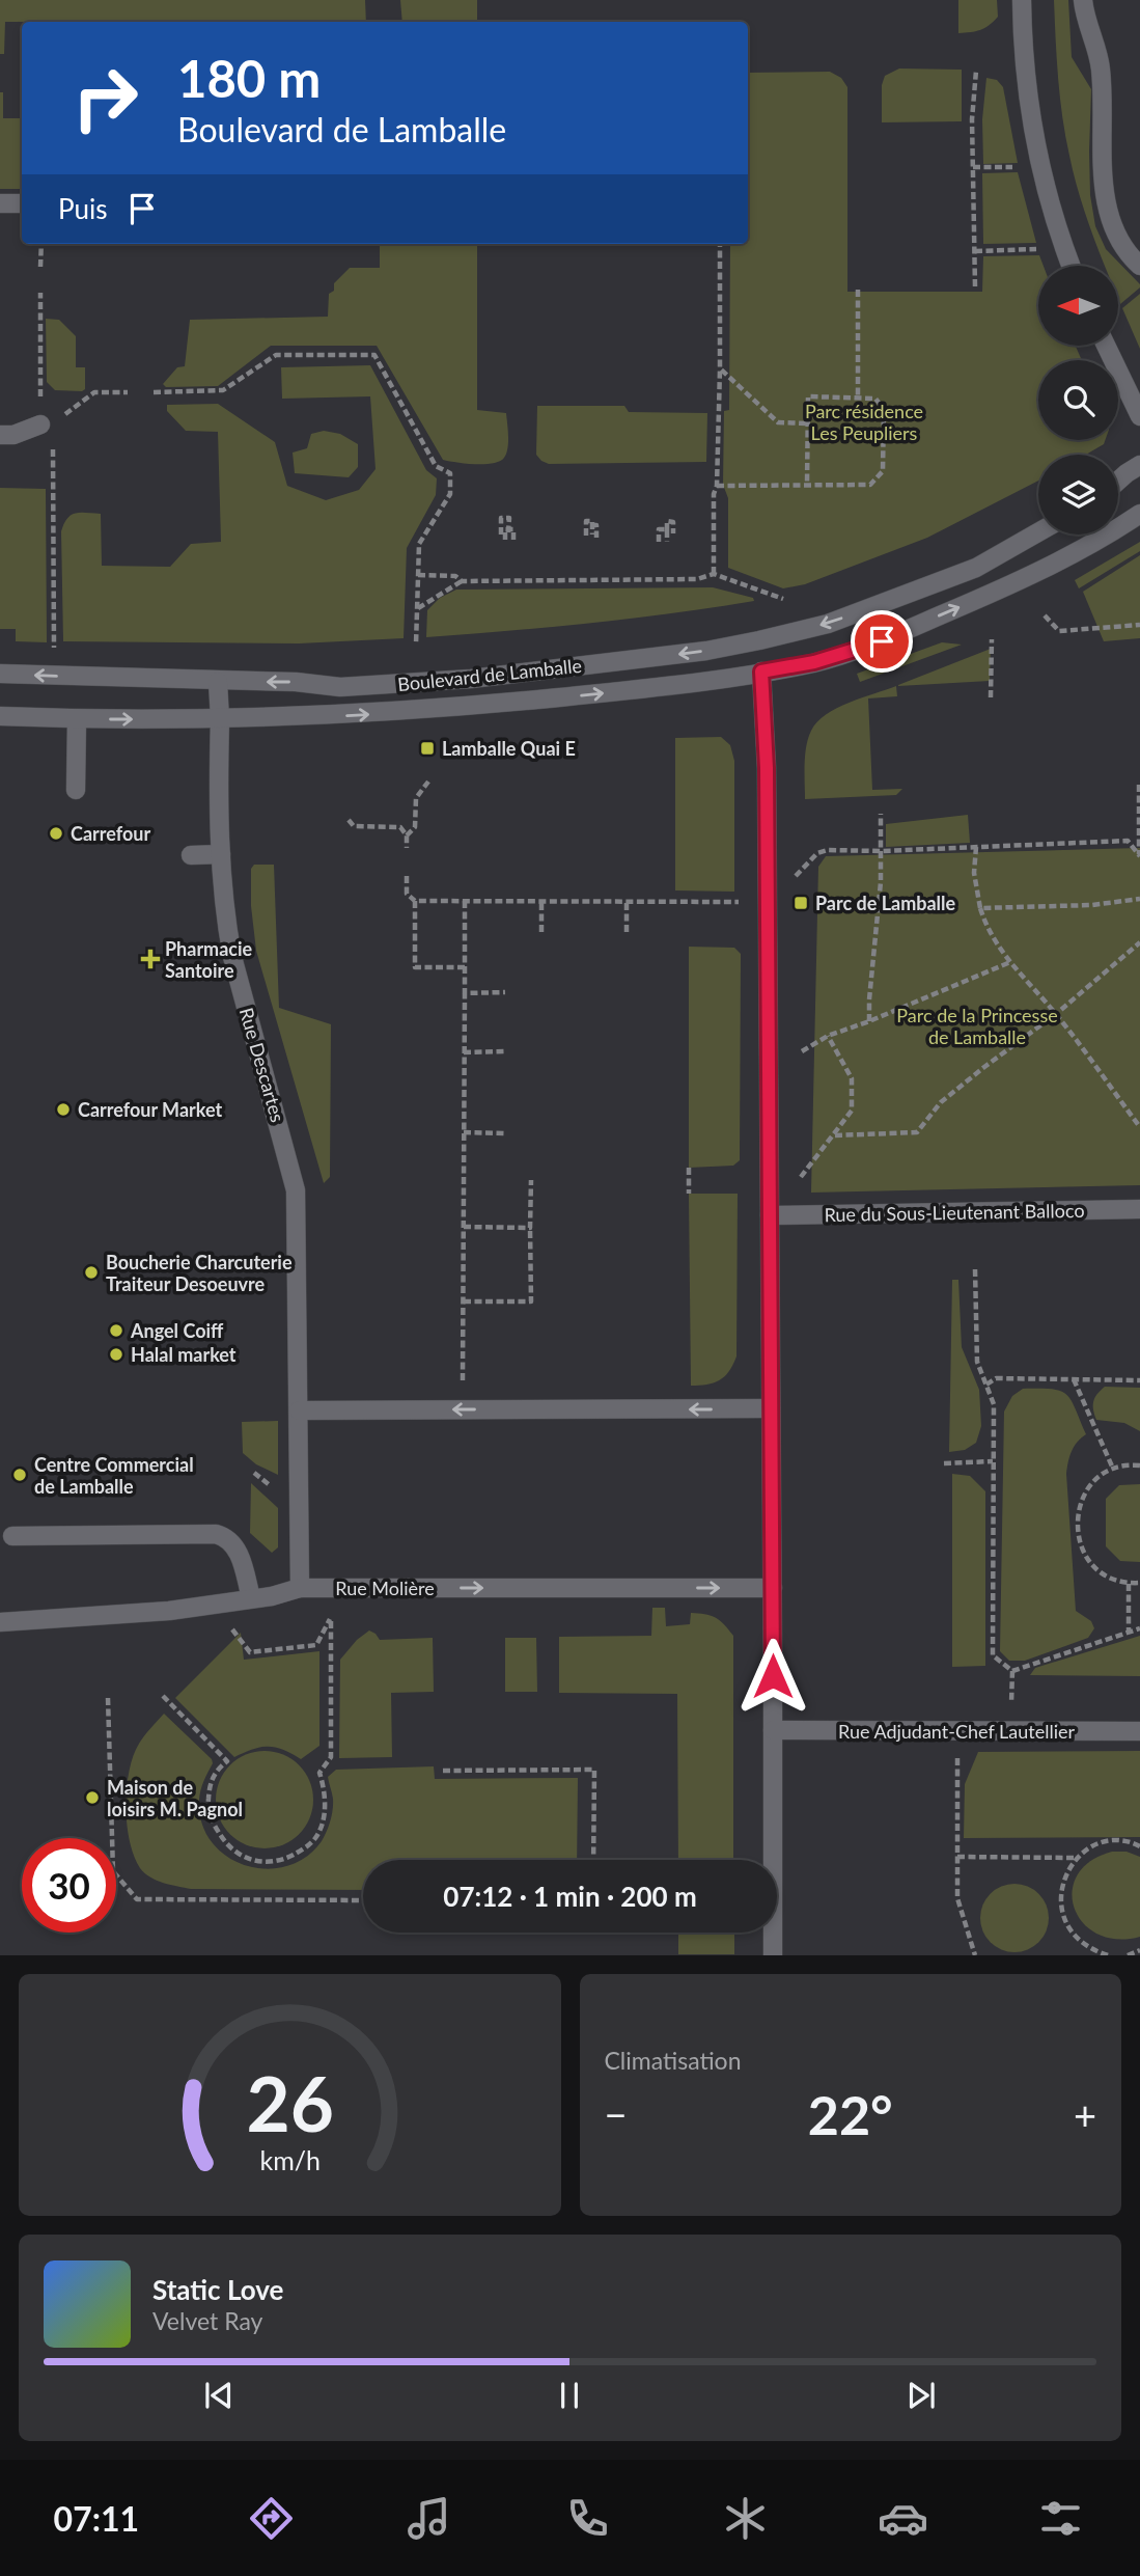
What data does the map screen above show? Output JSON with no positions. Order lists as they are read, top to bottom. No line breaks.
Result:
{"streets":{"street":["Boulevard de Lamballe","Rue Descartes","Rue du Sous-Lieutenant Balloco","Rue Molière","Rue Adjudant-Chef Lautellier"]},"crossings":[["Boulevard de Lamballe","Rue Descartes"],["Rue Descartes","Rue Molière"]],"one_way":["Rue Molière"],"parks":["Parc résidence Les Peupliers","Parc de la Princesse de Lamballe"],"places":{"transit":["Lamballe Quai E","Parc de Lamballe"],"other":["Carrefour","Carrefour Market","Boucherie Charcuterie Traiteur Desoeuvre","Angel Coiff","Halal market","Centre Commercial de Lamballe","Maison de loisirs M. Pagnol"],"health":["Pharmacie Santoire"]},"north":"left","page":{"turn":["180 m","Boulevard de Lamballe"],"then":"Puis","limit":"30","trip":"07:12 · 1 min · 200 m","tile":"Climatisation","heat":["−","22°","+"],"song":["Static Love","Velvet Ray"],"tabs":"07:11","gauge":["26","km/h"]}}
